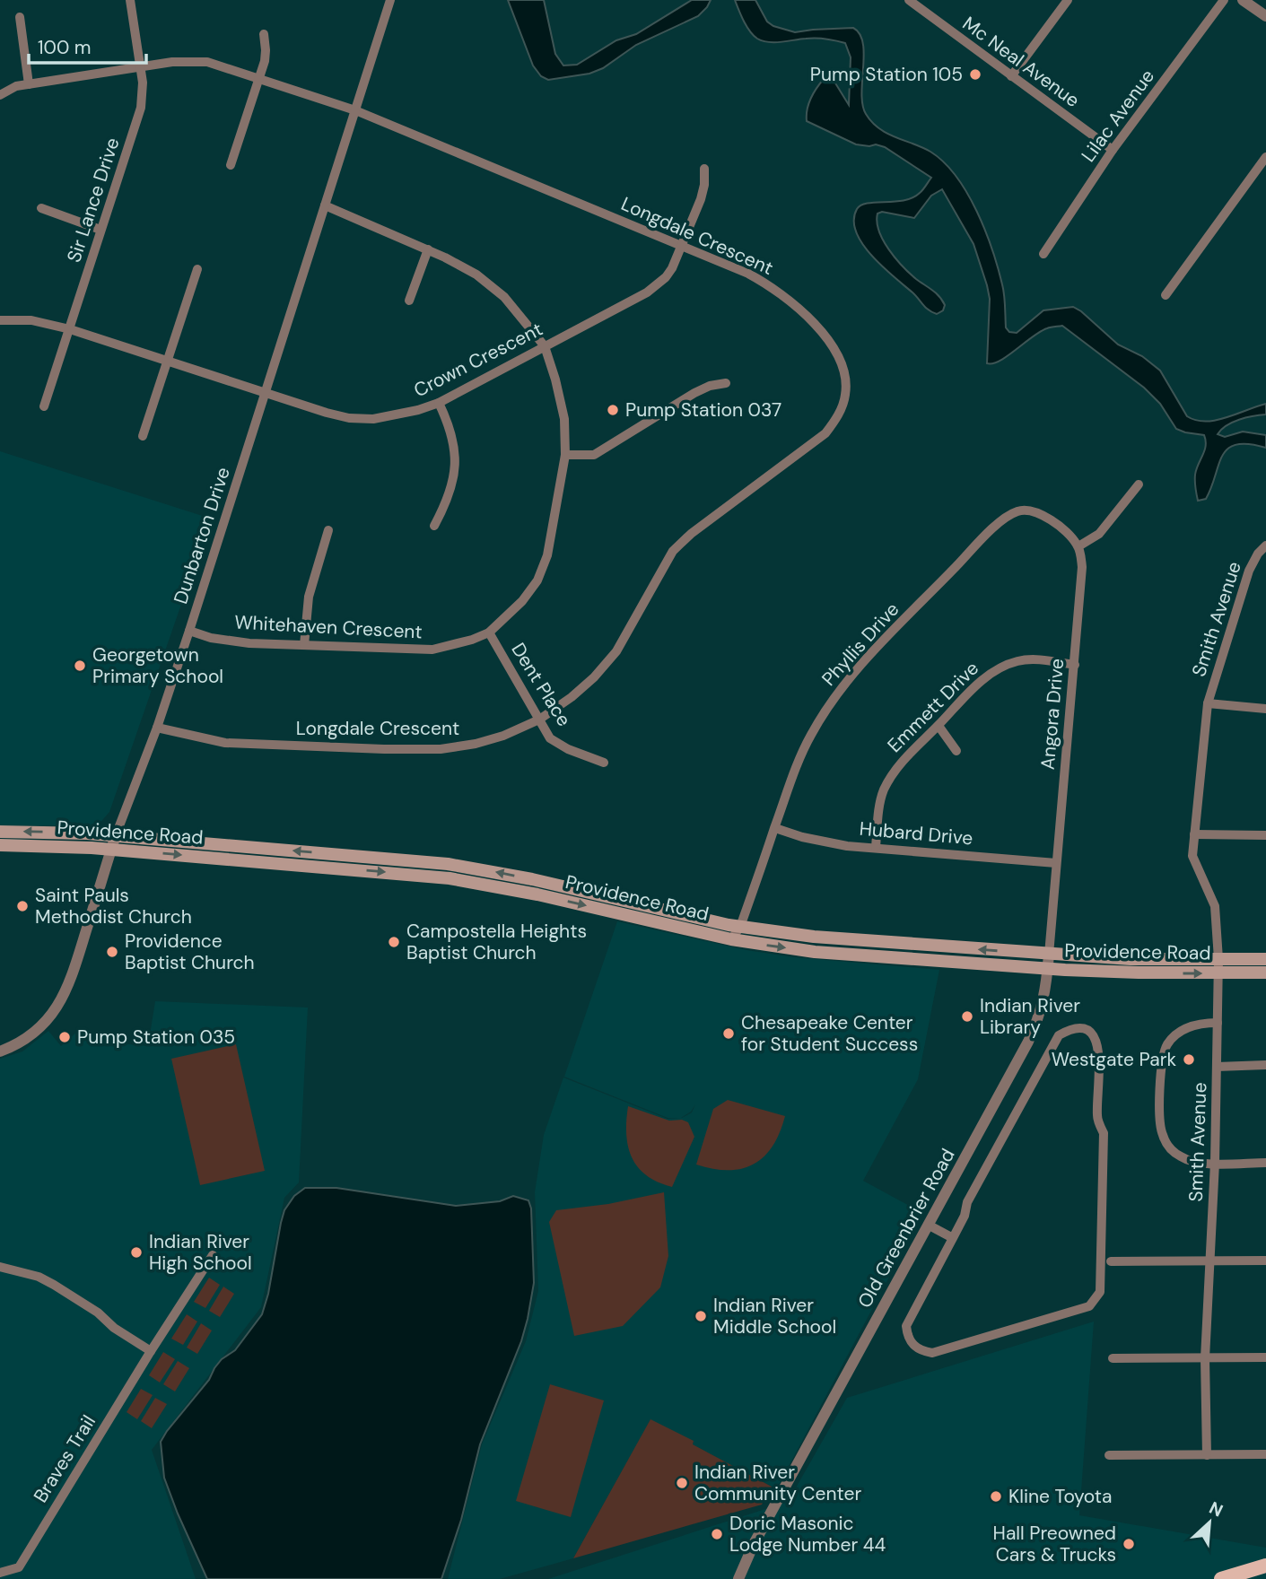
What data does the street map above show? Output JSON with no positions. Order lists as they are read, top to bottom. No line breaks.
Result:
{"streets":{"main road":["Providence Road"],"street":["Mc Neal Avenue","Lilac Avenue","Sir Lance Drive","Longdale Crescent","Crown Crescent","Dunbarton Drive","Smith Avenue","Whitehaven Crescent","Phyllis Drive","Dent Place","Emmett Drive","Angora Drive","Hubard Drive","Old Greenbrier Road","Braves Trail"]},"crossings":[["Mc Neal Avenue","Lilac Avenue"],["Sir Lance Drive","Longdale Crescent"],["Sir Lance Drive","Crown Crescent"],["Longdale Crescent","Crown Crescent"],["Longdale Crescent","Dunbarton Drive"],["Longdale Crescent","Dent Place"],["Crown Crescent","Dunbarton Drive"],["Crown Crescent","Whitehaven Crescent"],["Dunbarton Drive","Whitehaven Crescent"],["Dunbarton Drive","Providence Road"],["Smith Avenue","Providence Road"],["Whitehaven Crescent","Dent Place"],["Phyllis Drive","Angora Drive"],["Phyllis Drive","Providence Road"],["Phyllis Drive","Hubard Drive"],["Emmett Drive","Angora Drive"],["Emmett Drive","Hubard Drive"],["Angora Drive","Providence Road"],["Angora Drive","Hubard Drive"],["Angora Drive","Old Greenbrier Road"],["Providence Road","Old Greenbrier Road"]],"places":["Pump Station 105","Pump Station 037","Georgetown Primary School","Saint Pauls Methodist Church","Campostella Heights Baptist Church","Providence Baptist Church","Indian River Library","Chesapeake Center for Student Success","Pump Station 035","Westgate Park","Indian River High School","Indian River Middle School","Indian River Community Center","Kline Toyota","Doric Masonic Lodge Number 44","Hall Preowned Cars & Trucks"],"scale_bar":"100 m","north":"top right"}
